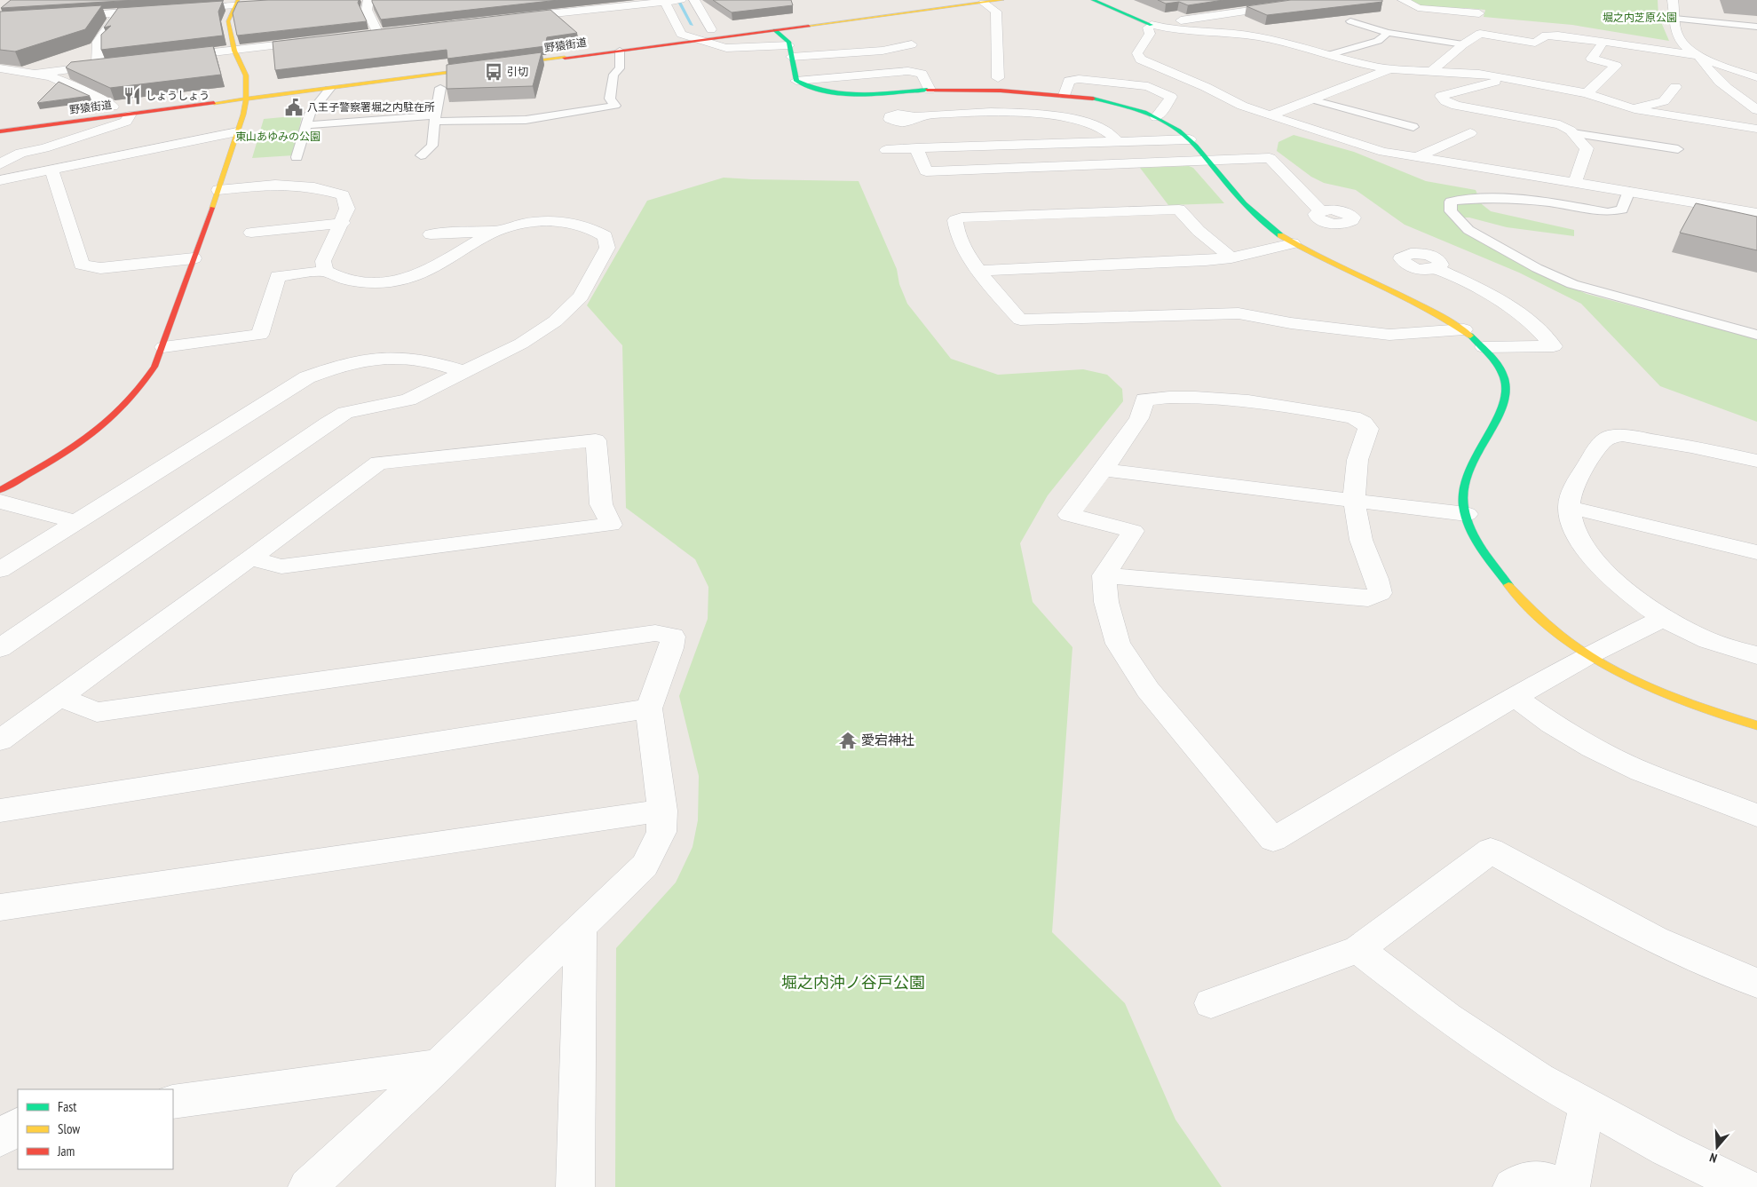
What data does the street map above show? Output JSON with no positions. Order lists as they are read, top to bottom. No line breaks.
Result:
{"streets":{"street":["野猿街道"]},"parks":["堀之内芝原公園","東山あゆみの公園","堀之内沖ノ谷戸公園"],"places":{"bus stop":["引切"],"restaurant":["しょうしょう"],"public building":["八王子警察署堀之内駐在所"],"temple":["愛宕神社"]},"legend":["Fast","Slow","Jam"],"north":"bottom"}
